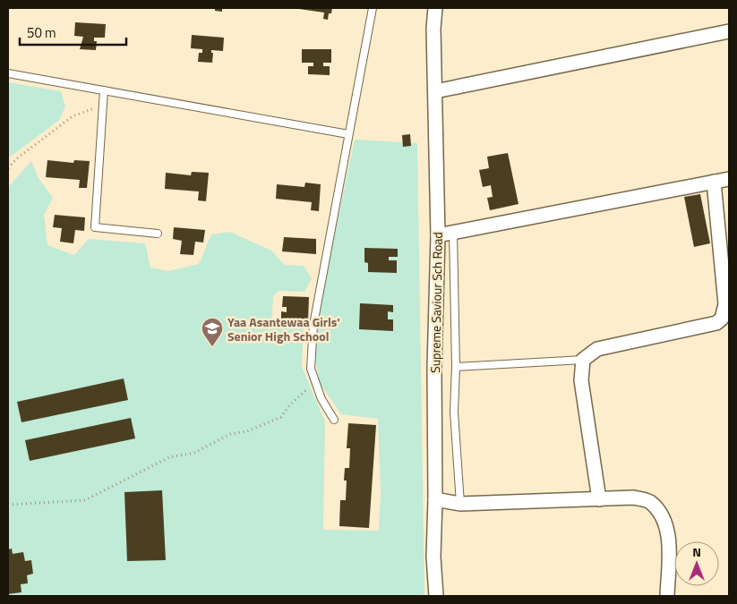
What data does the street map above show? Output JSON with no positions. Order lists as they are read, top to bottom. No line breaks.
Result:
{"streets":{"street":["Supreme Saviour Sch Road"]},"places":{"school or university":["Yaa Asantewaa Girls' Senior High School"]},"scale_bar":"50 m","north":"top"}
